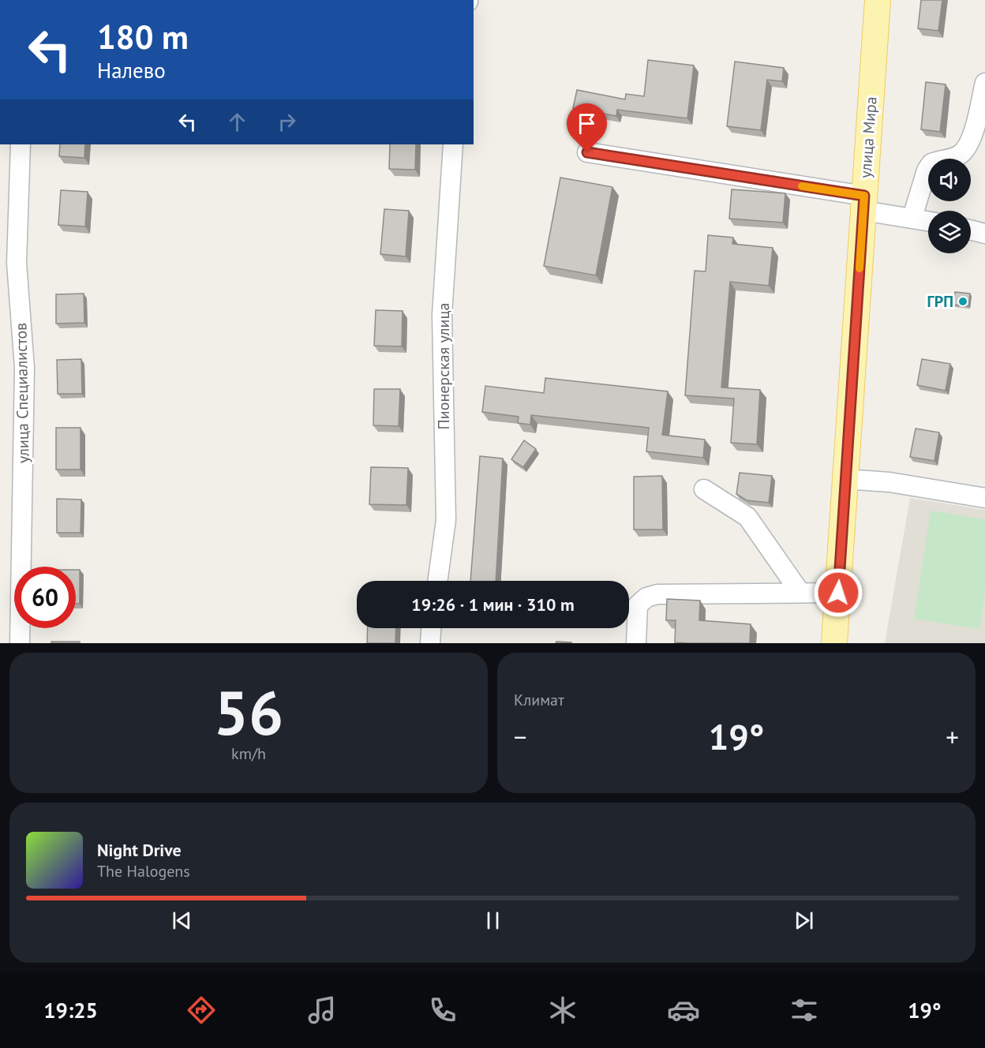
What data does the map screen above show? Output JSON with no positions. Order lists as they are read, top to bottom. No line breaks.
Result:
{"streets":{"main road":["улица Мира"],"street":["Пионерская улица","улица Специалистов"]},"places":["ГРП"],"page":{"turn":["180 m","Налево"],"limit":"60","trip":"19:26 · 1 мин · 310 m","tile":[["56","km/h"],"Климат"],"heat":["−","19°","+"],"song":["Night Drive","The Halogens"],"tabs":["19:25","19°"]}}
